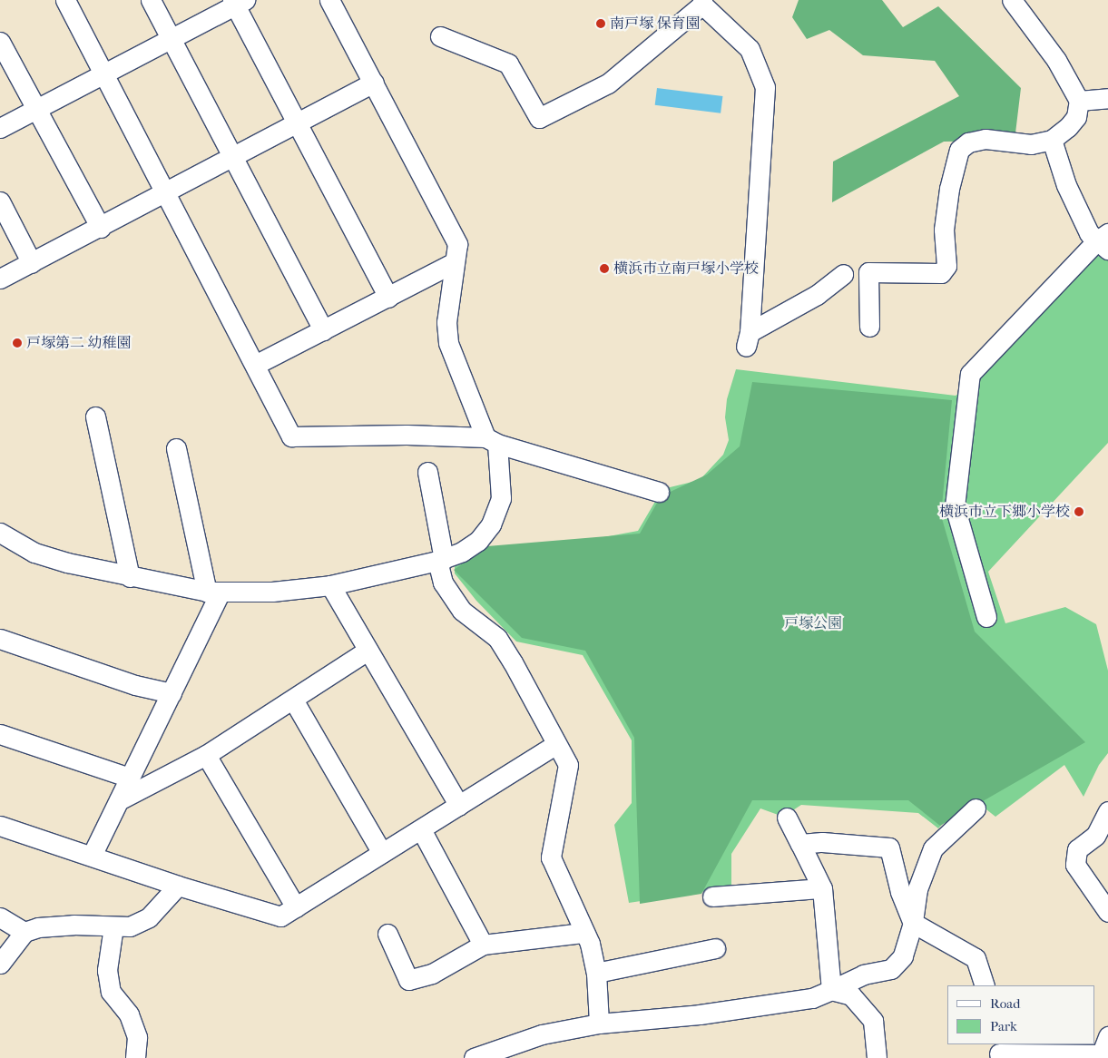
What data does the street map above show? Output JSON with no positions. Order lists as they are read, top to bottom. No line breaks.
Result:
{"parks":["戸塚公園"],"places":["南戸塚 保育園","横浜市立南戸塚小学校","戸塚第二 幼稚園","横浜市立下郷小学校"],"legend":["Road","Park"]}
